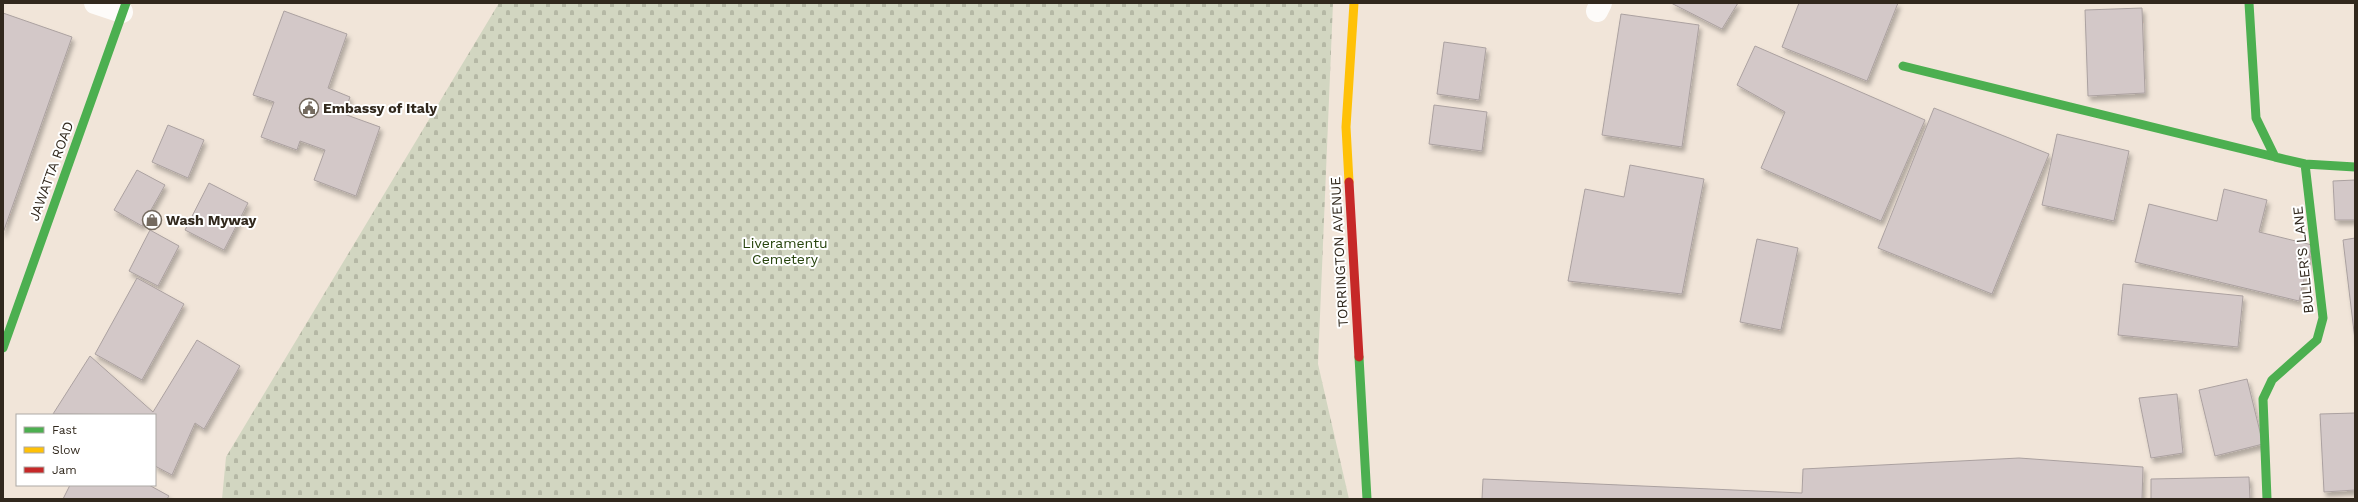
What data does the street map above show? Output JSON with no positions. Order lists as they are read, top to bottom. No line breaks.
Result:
{"streets":{"street":["JAWATTA ROAD","TORRINGTON AVENUE","BULLER'S LANE"]},"parks":["Liveramentu Cemetery"],"places":{"public building":["Embassy of Italy"],"shop":["Wash Myway"]},"legend":["Fast","Slow","Jam"]}
